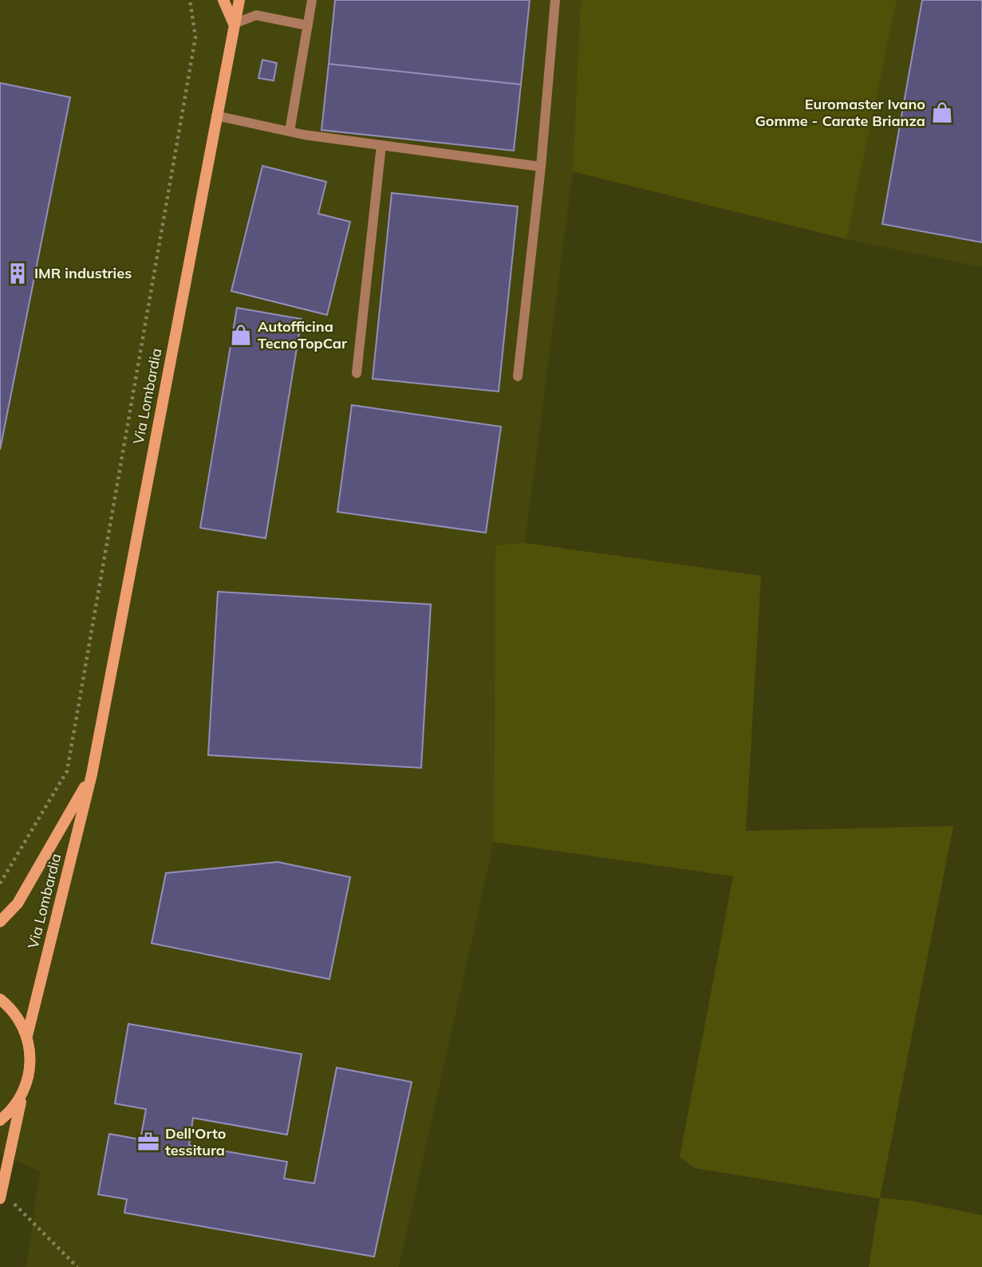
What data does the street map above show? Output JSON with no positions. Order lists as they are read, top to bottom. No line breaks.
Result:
{"streets":{"street":["Via Lombardia"]},"places":{"shop":["Euromaster Ivano Gomme - Carate Brianza","Autofficina TecnoTopCar"],"building":["IMR industries"],"office":["Dell'Orto tessitura"]}}
